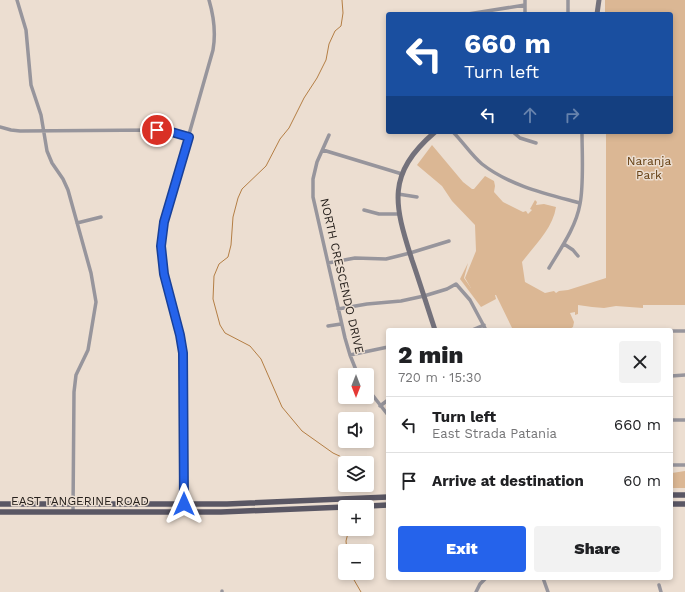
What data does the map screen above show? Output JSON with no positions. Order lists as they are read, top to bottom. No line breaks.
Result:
{"streets":{"main road":["EAST TANGERINE ROAD"],"street":["NORTH CRESCENDO DRIVE"]},"parks":["Naranja Park"],"north":"bottom","page":{"turn":["660 m","Turn left"],"heading":["2 min","720 m · 15:30"],"map_buttons":["+","−"],"list":[{"name":"Turn left","note":"East Strada Patania","value":"660 m"},{"name":"Arrive at destination","value":"60 m"}],"buttons":["Exit","Share"]}}
